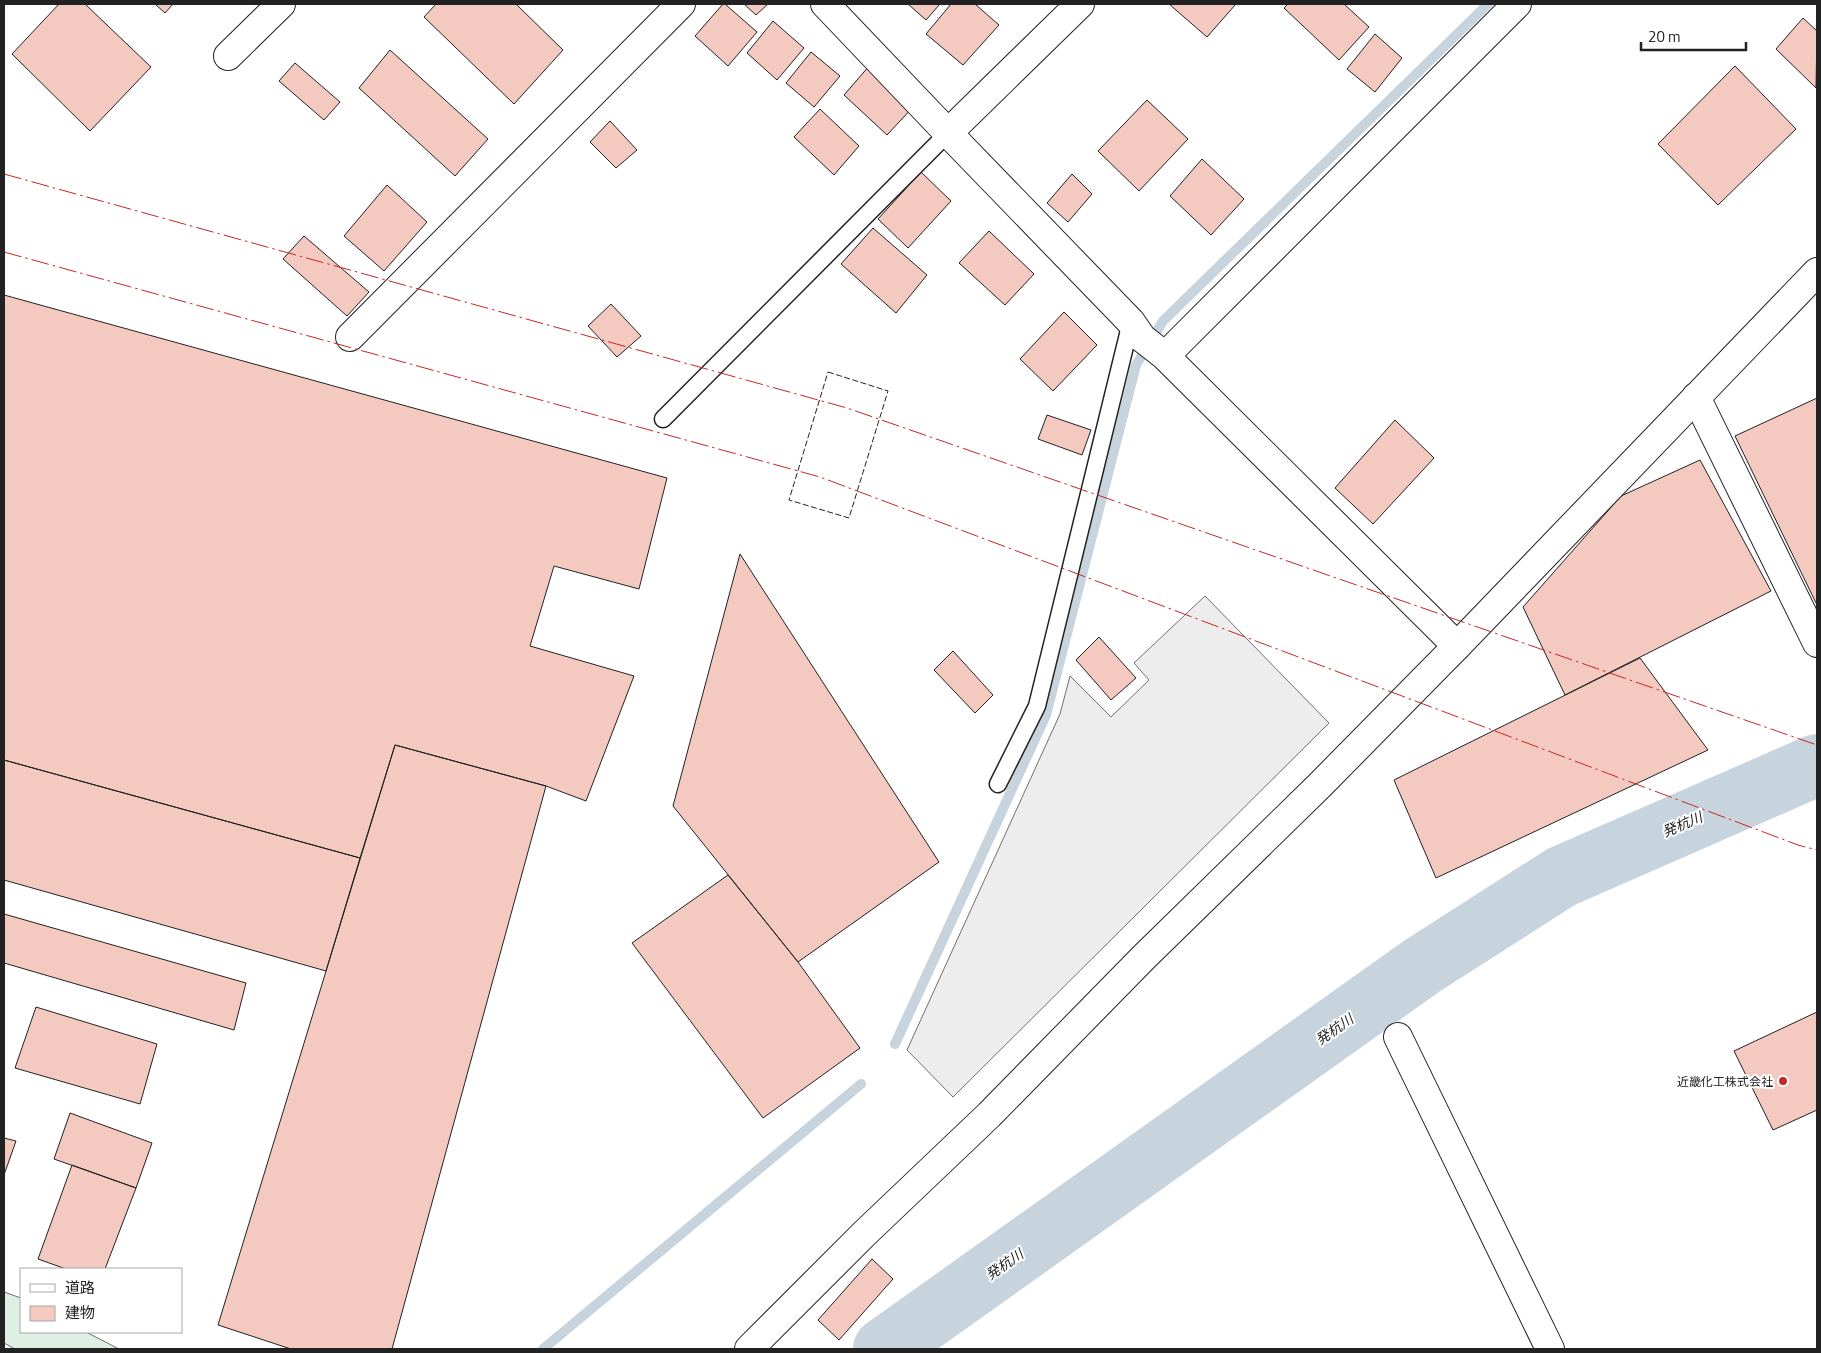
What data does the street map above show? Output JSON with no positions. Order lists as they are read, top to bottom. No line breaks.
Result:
{"water":["発杭川"],"places":["近畿化工株式会社"],"legend":["道路","建物"],"scale_bar":"20 m"}
